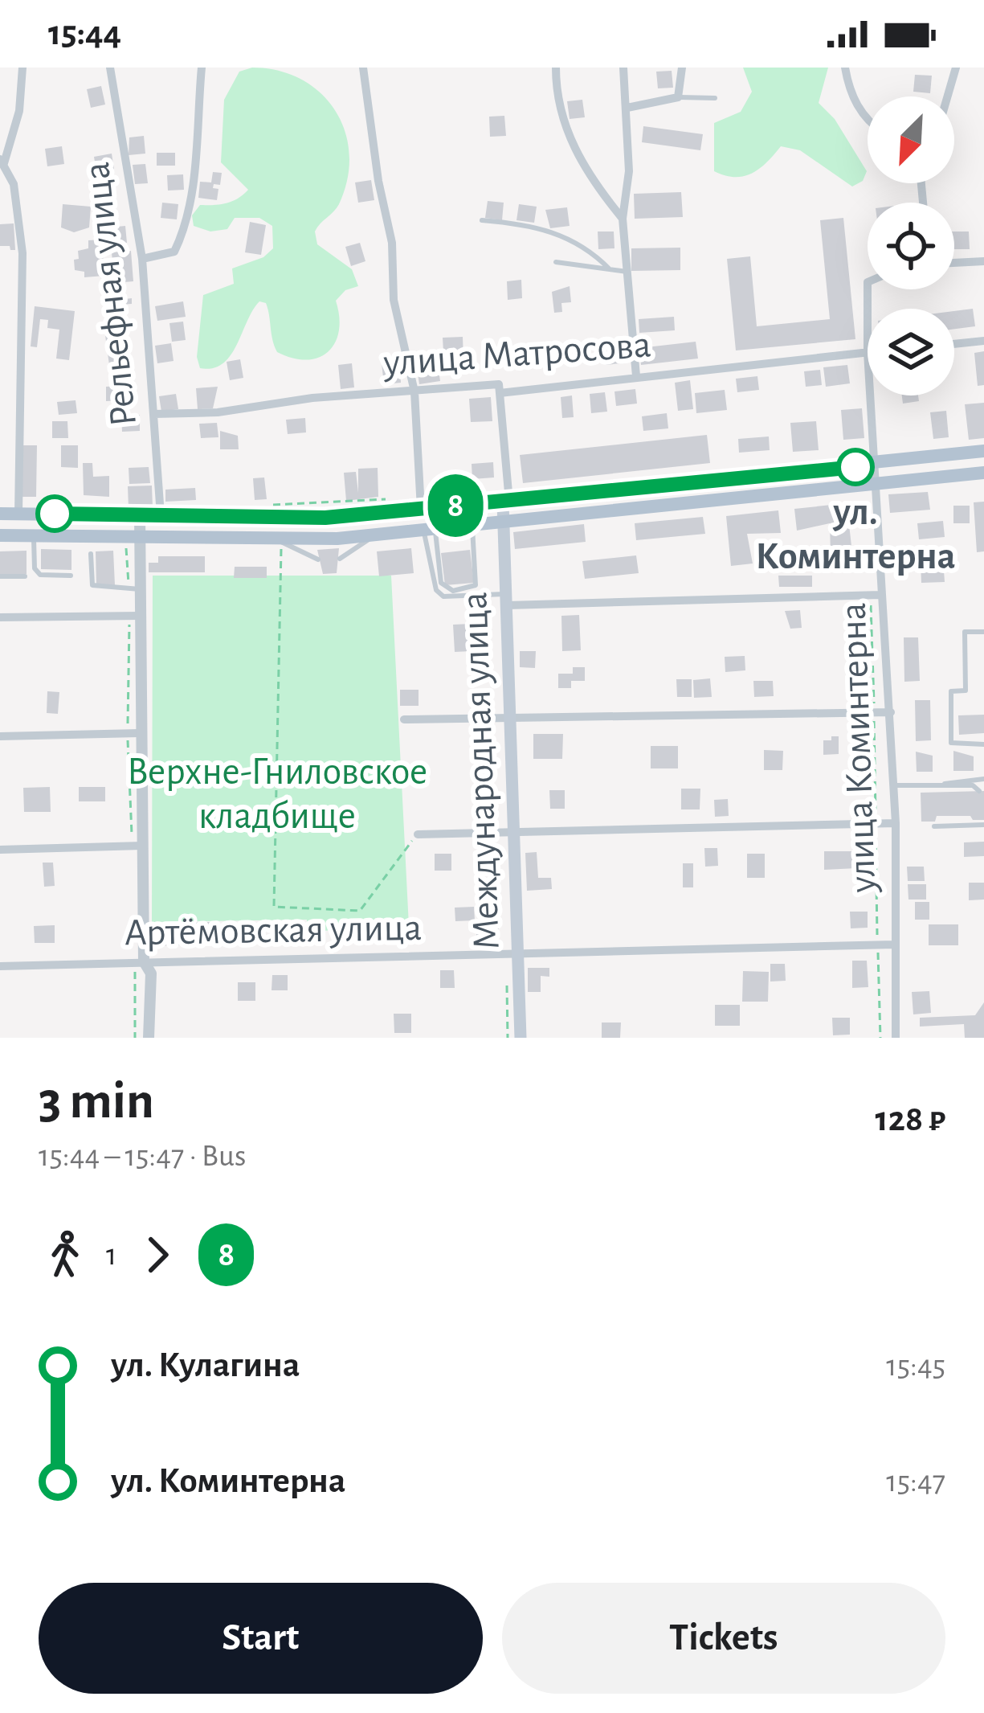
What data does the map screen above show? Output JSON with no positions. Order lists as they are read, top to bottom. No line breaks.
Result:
{"streets":{"main road":["Международная улица"],"street":["Рельефная улица","улица Матросова","улица Коминтерна","Артёмовская улица"]},"crossings":[["Рельефная улица","улица Матросова"],["улица Матросова","улица Коминтерна"],["улица Матросова","Международная улица"],["улица Коминтерна","Артёмовская улица"],["Международная улица","Артёмовская улица"]],"parks":["Верхне-Гниловское кладбище"],"places":["ул. Коминтерна"],"lines":["bus line 8"],"north":"bottom left","page":{"status":"15:44","on_map":"8","heading":["3 min","15:44 – 15:47 · Bus","128 ₽"],"legs":["1","8"],"list":[{"name":"ул. Кулагина","value":"15:45"},{"name":"ул. Коминтерна","value":"15:47"}],"buttons":["Start","Tickets"]}}
